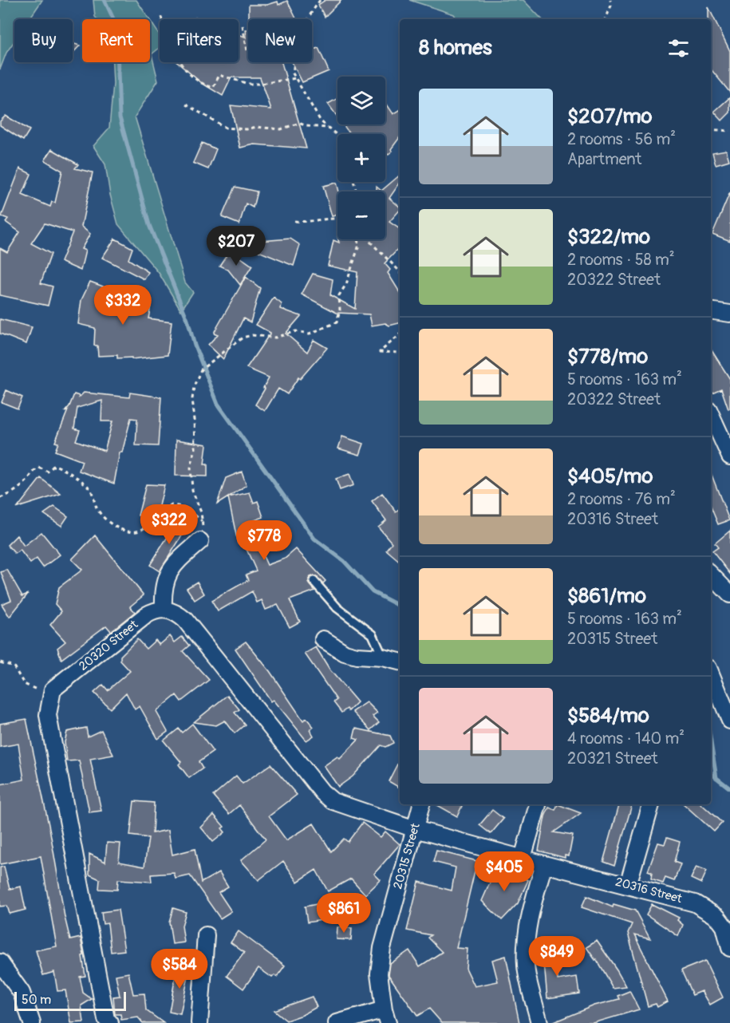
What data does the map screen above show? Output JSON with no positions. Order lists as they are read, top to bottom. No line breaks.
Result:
{"streets":{"street":["20320 Street","20315 Street","20316 Street"]},"crossings":[["20315 Street","20316 Street"]],"scale_bar":"50 m","page":{"chip":["Buy","Rent","Filters","New"],"heading":"8 homes","map_buttons":["+","−"],"list":[{"name":"$207/mo","note":"2 rooms · 56 m² · Apartment"},{"name":"$322/mo","note":"2 rooms · 58 m² · 20322 Street"},{"name":"$778/mo","note":"5 rooms · 163 m² · 20322 Street"},{"name":"$405/mo","note":"2 rooms · 76 m² · 20316 Street"},{"name":"$861/mo","note":"5 rooms · 163 m² · 20315 Street"},{"name":"$584/mo","note":"4 rooms · 140 m² · 20321 Street"}],"price":["$207","$332","$322","$778","$405","$861","$849","$584"],"scale":"50 m"}}
